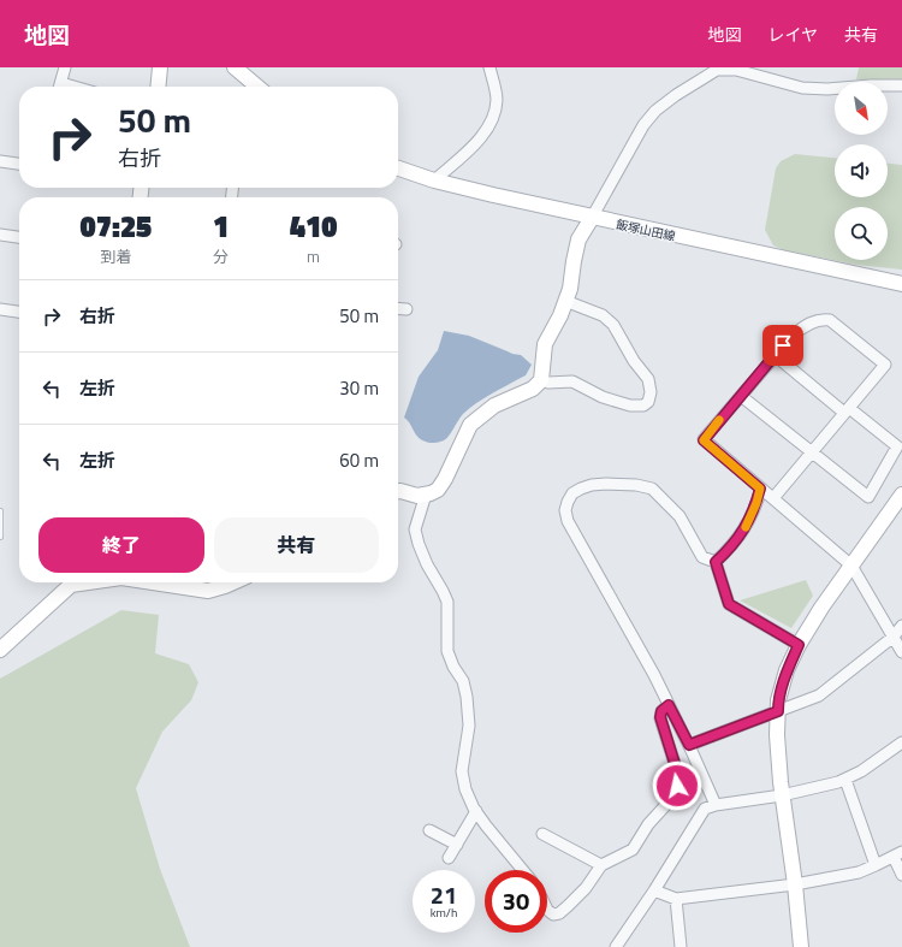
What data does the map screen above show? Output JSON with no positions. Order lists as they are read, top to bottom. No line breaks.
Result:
{"streets":{"main road":["飯塚山田線"]},"north":"bottom right","page":{"header":"地図","nav":["地図","レイヤ","共有"],"turn":["50 m","右折"],"eta":["07:25","到着","1","分","410","m"],"list":[{"name":"右折","value":"50 m"},{"name":"左折","value":"30 m"},{"name":"左折","value":"60 m"}],"buttons":["終了","共有"],"speed":"21 km/h","limit":"30"}}
